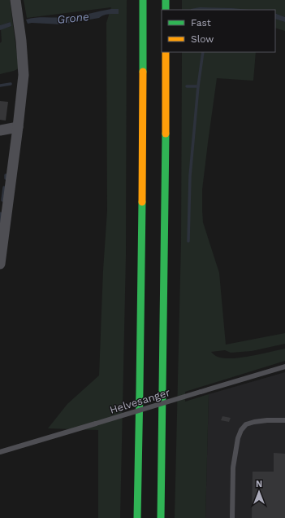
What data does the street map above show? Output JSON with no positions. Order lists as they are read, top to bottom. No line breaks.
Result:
{"streets":{"lane":["Helvesanger"]},"water":["Grone"],"legend":["Fast","Slow"],"north":"top"}
